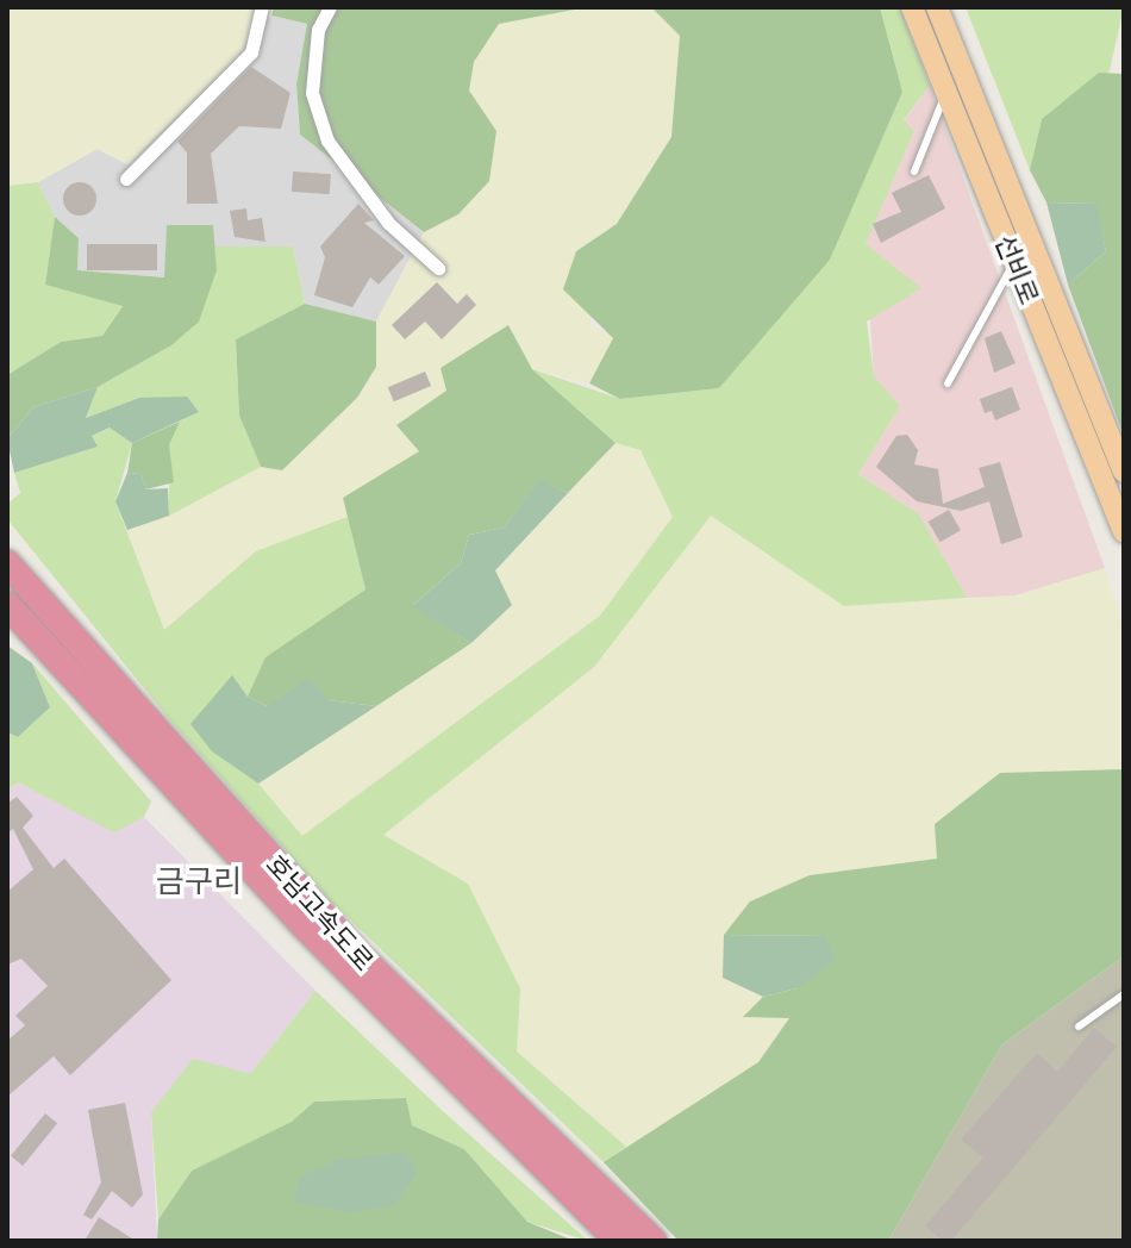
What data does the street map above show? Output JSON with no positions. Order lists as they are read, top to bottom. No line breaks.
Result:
{"streets":{"highway":["호남고속도로"],"main road":["선비로"]},"districts":["금구리"]}
